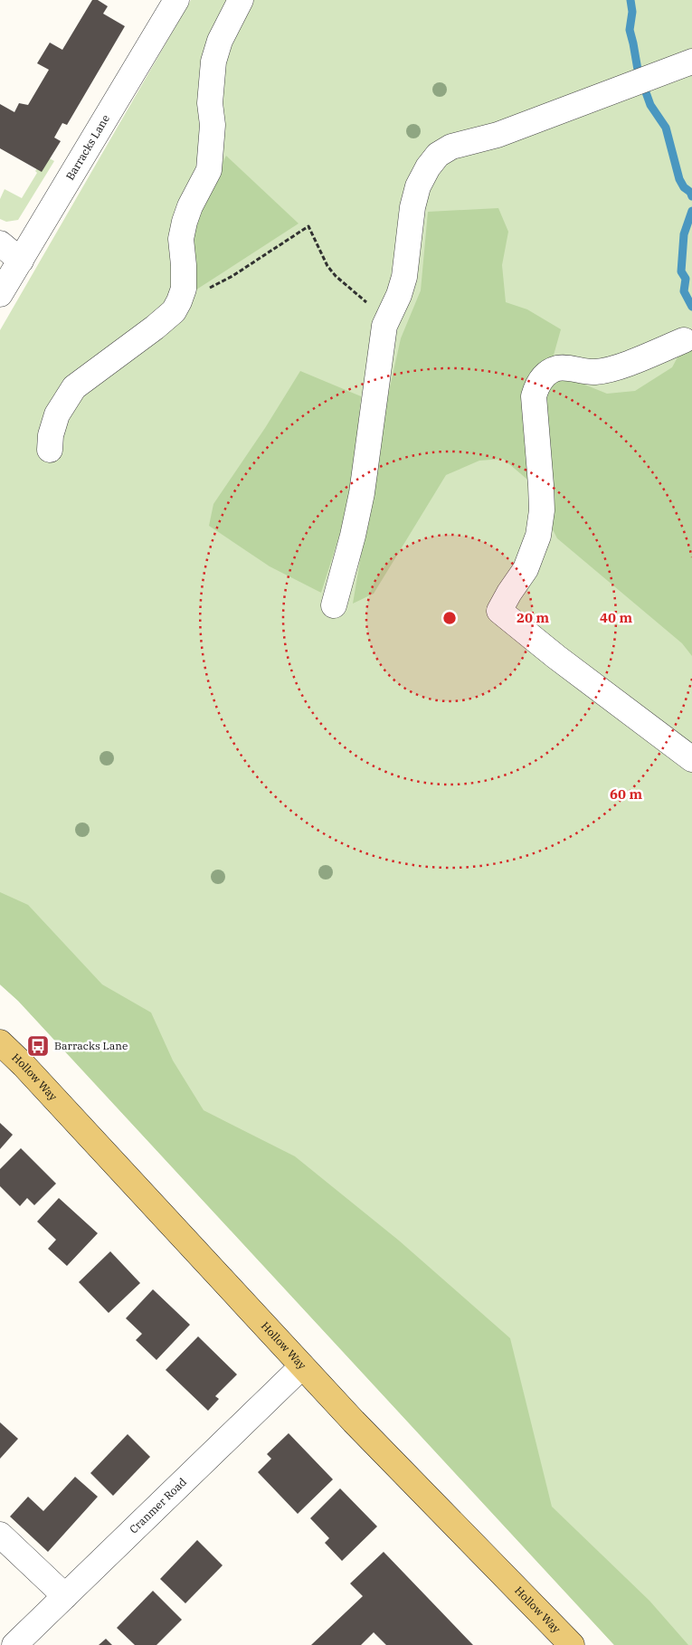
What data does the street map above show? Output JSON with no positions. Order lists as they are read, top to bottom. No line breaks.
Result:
{"streets":{"main road":["Hollow Way"],"street":["Barracks Lane","Cranmer Road"]},"crossings":[["Hollow Way","Cranmer Road"]],"places":{"bus stop":["Barracks Lane"]},"rings":["20 m","40 m","60 m"]}
